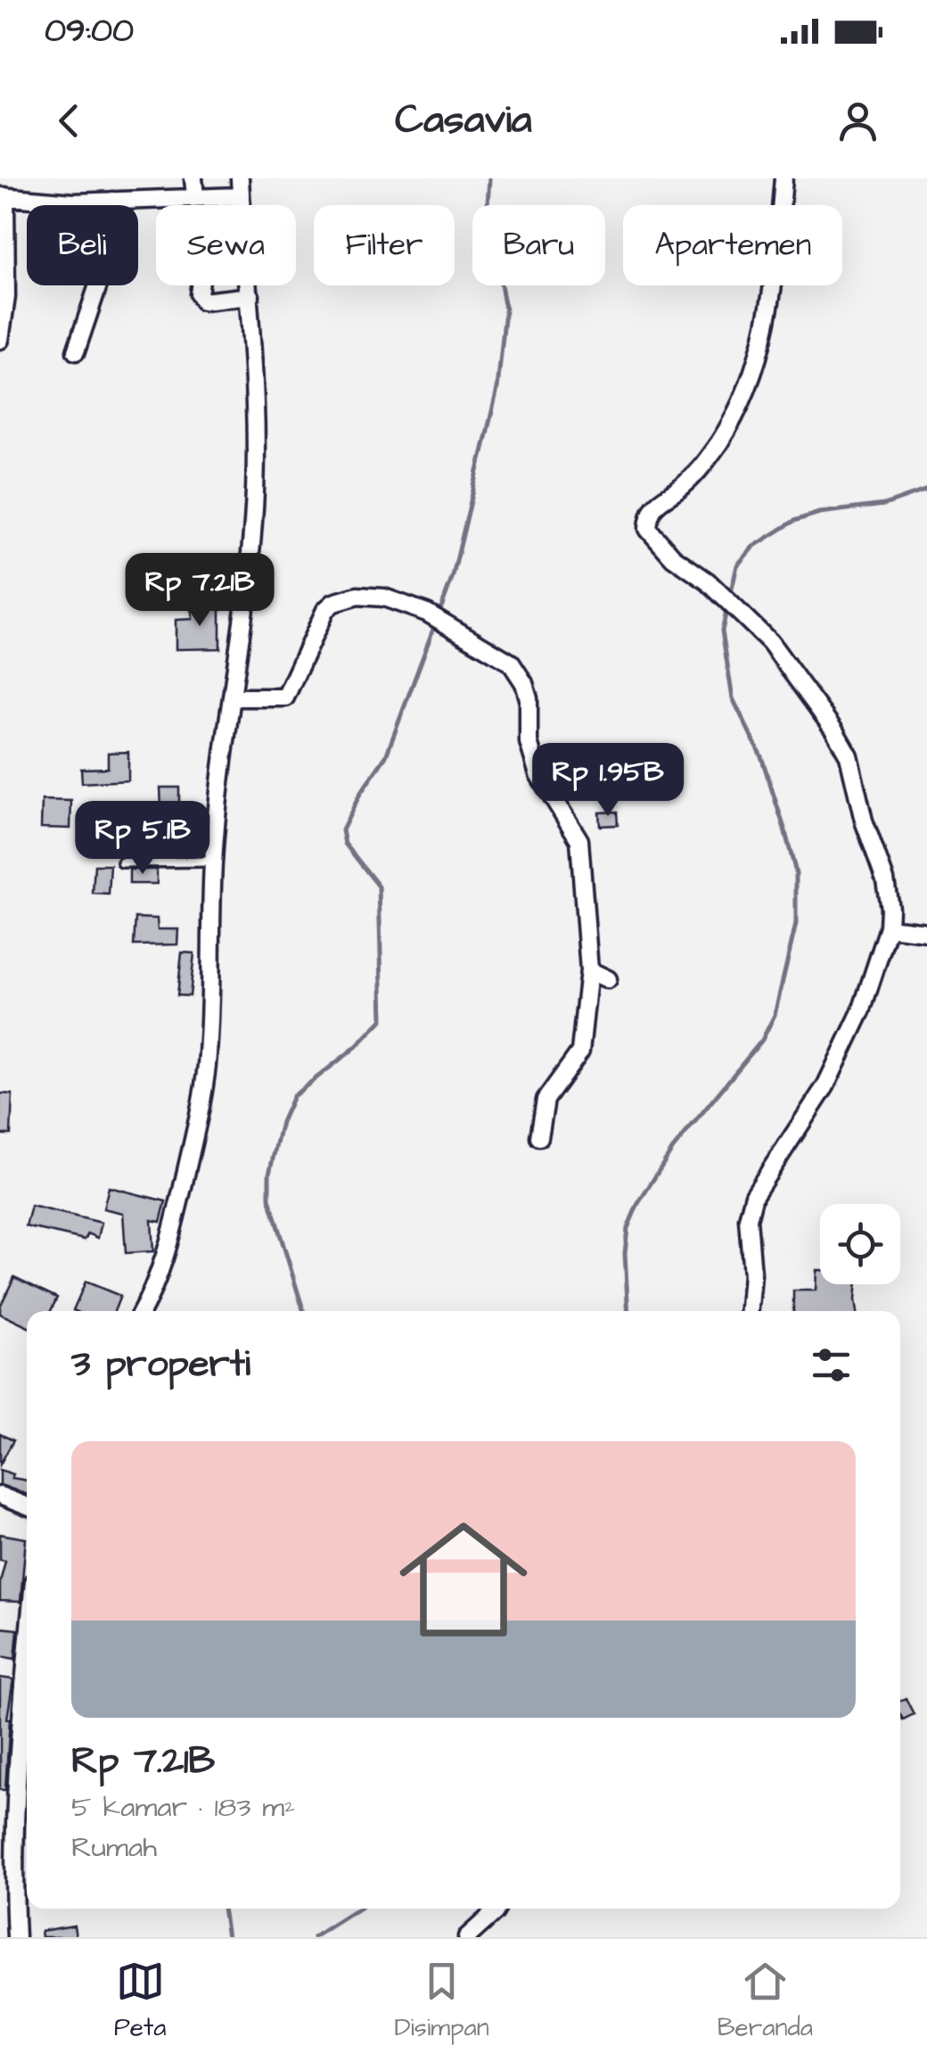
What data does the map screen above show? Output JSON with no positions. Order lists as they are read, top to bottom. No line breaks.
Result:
{"page":{"status":"09:00","header":"Casavia","chip":["Beli","Sewa","Filter","Baru","Apartemen"],"price":["Rp 7.21B","Rp 1.95B","Rp 5.1B"],"heading":"3 properti","list":[{"name":"Rp 7.21B","note":"5 kamar · 183 m² · Rumah"}],"tabs":["Peta","Disimpan","Beranda"]}}
